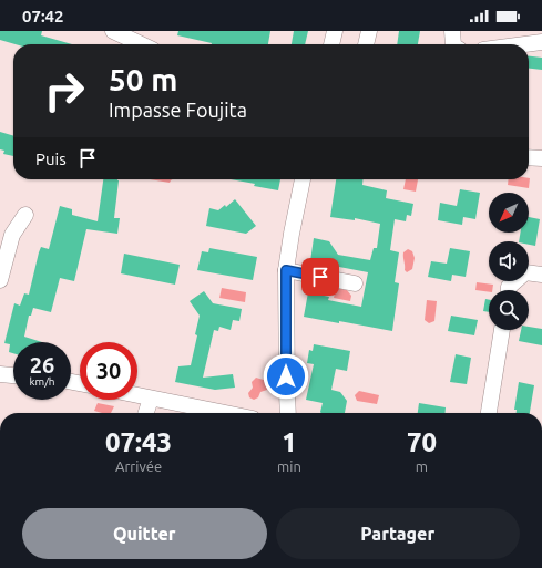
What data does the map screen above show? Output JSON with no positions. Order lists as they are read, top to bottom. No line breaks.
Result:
{"north":"bottom left","page":{"status":"07:42","turn":["50 m","Impasse Foujita"],"then":"Puis","speed":"26 km/h","limit":"30","eta":["07:43","Arrivée","1","min","70","m"],"buttons":["Quitter","Partager"]}}
